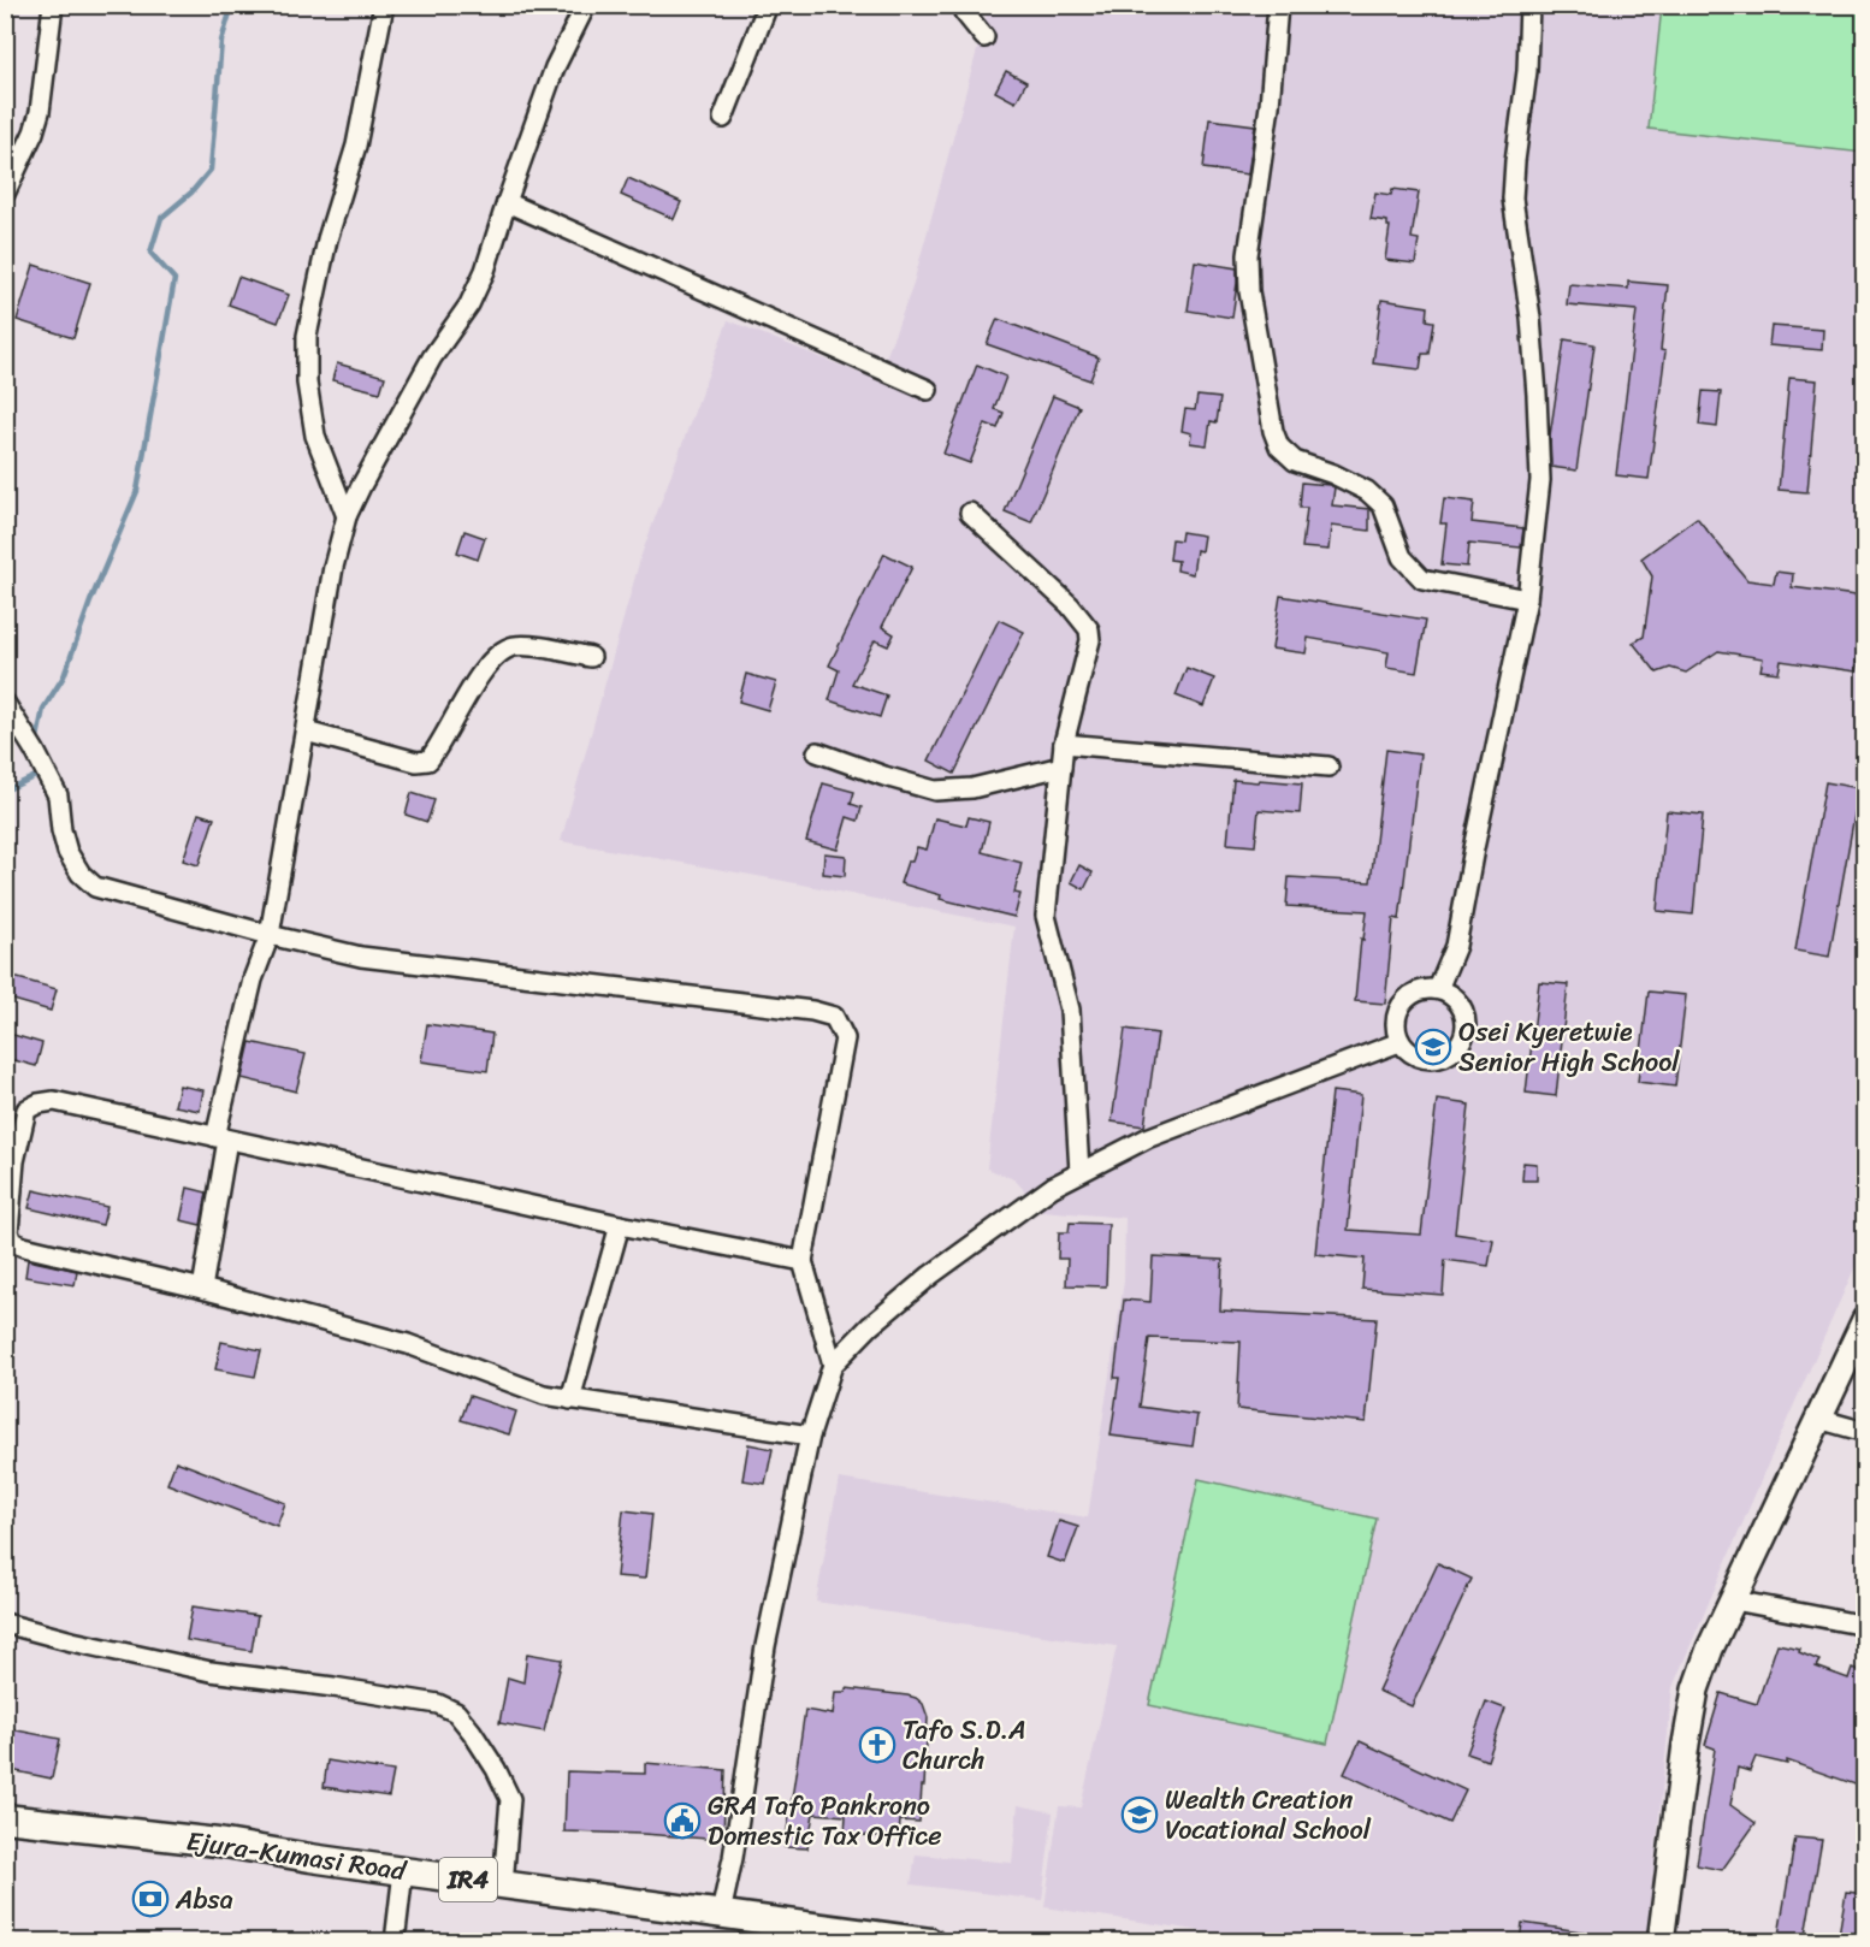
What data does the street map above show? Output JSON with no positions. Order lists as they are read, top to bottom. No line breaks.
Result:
{"streets":{"main road":["Ejura-Kumasi Road","IR4"]},"places":{"school or university":["Osei Kyeretwie Senior High School","Wealth Creation Vocational School"],"church":["Tafo S.D.A Church"],"public building":["GRA Tafo Pankrono Domestic Tax Office"],"bank":["Absa"]}}
